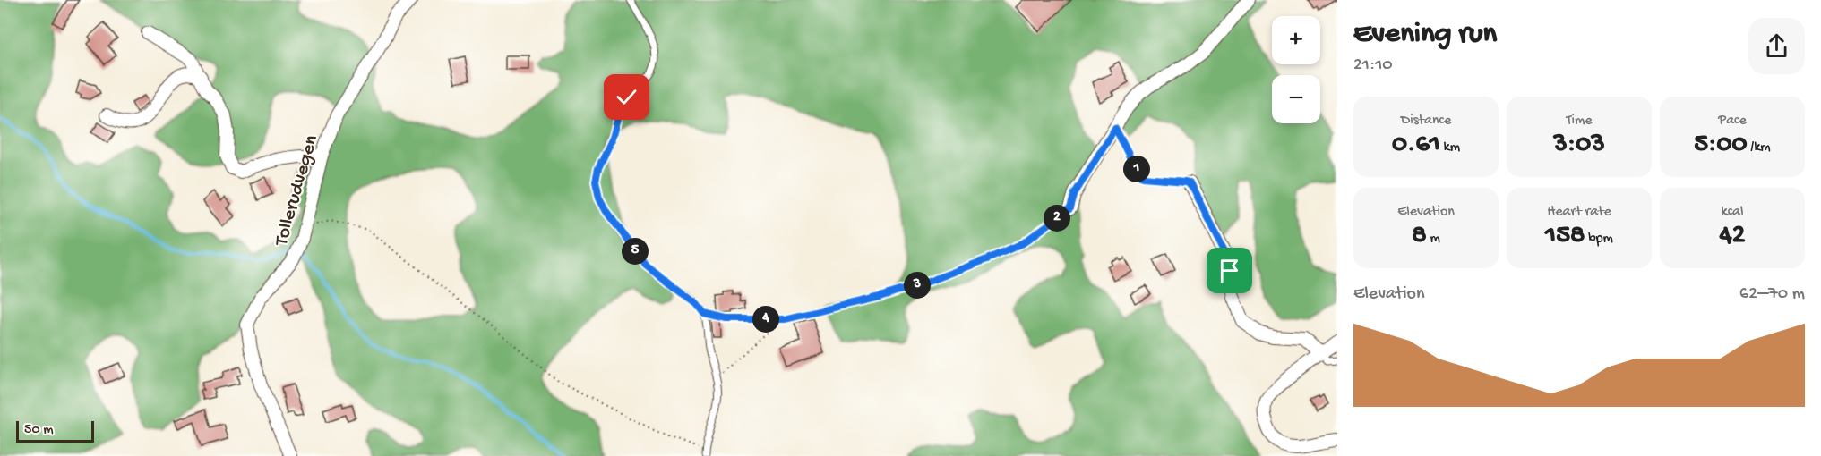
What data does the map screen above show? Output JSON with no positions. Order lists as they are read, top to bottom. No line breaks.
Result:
{"streets":{"street":["Tollerudvegen"]},"scale_bar":"50 m","page":{"heading":["Evening run","21:10"],"map_buttons":["+","−"],"stats":[["Distance","0.61 km"],["Time","3:03"],["Pace","5:00 /km"],["Elevation","8 m"],["Heart rate","158 bpm"],["kcal","42"]],"pins":["1","2","5","3","4"],"chart":["Elevation","62–70 m"],"scale":"50 m"}}
